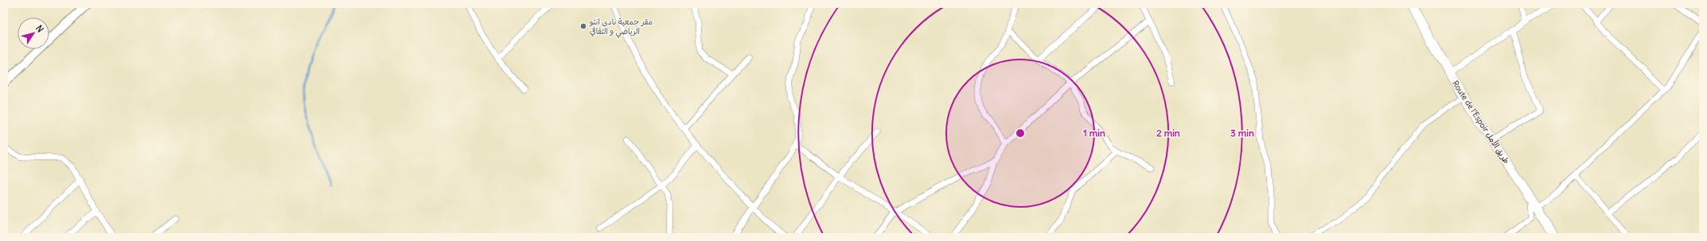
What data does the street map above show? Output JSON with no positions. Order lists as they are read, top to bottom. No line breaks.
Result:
{"streets":{"highway":["Route de l’Espoir طريق الأمل"]},"places":["مقر جمعية نادي انتو الرياضي و الثقافي"],"north":"top right","rings":["1 min","2 min","3 min"]}
